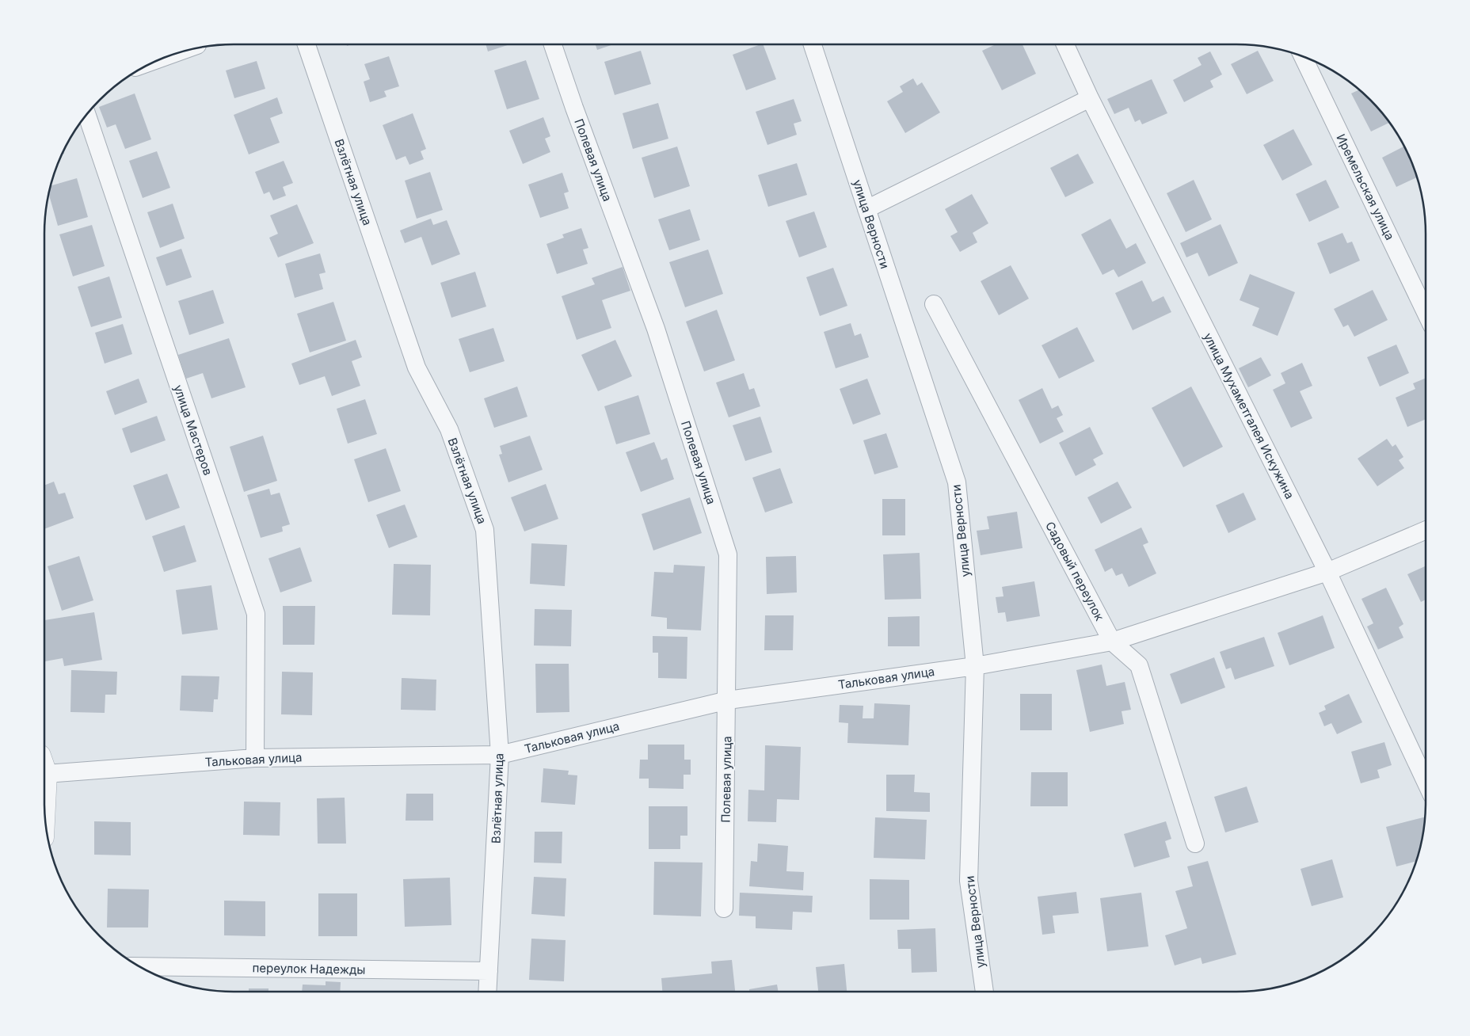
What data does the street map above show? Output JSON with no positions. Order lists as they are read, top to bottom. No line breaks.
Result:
{"streets":{"street":["Полевая улица","Взлётная улица","Иремельская улица","улица Верности","улица Мухаметгалея Искужина","улица Мастеров","Садовый переулок","Тальковая улица","переулок Надежды"]},"crossings":[["Полевая улица","Тальковая улица"],["Взлётная улица","Тальковая улица"],["Взлётная улица","переулок Надежды"],["улица Верности","Тальковая улица"],["улица Мухаметгалея Искужина","Тальковая улица"],["улица Мастеров","Тальковая улица"],["Садовый переулок","Тальковая улица"]]}
